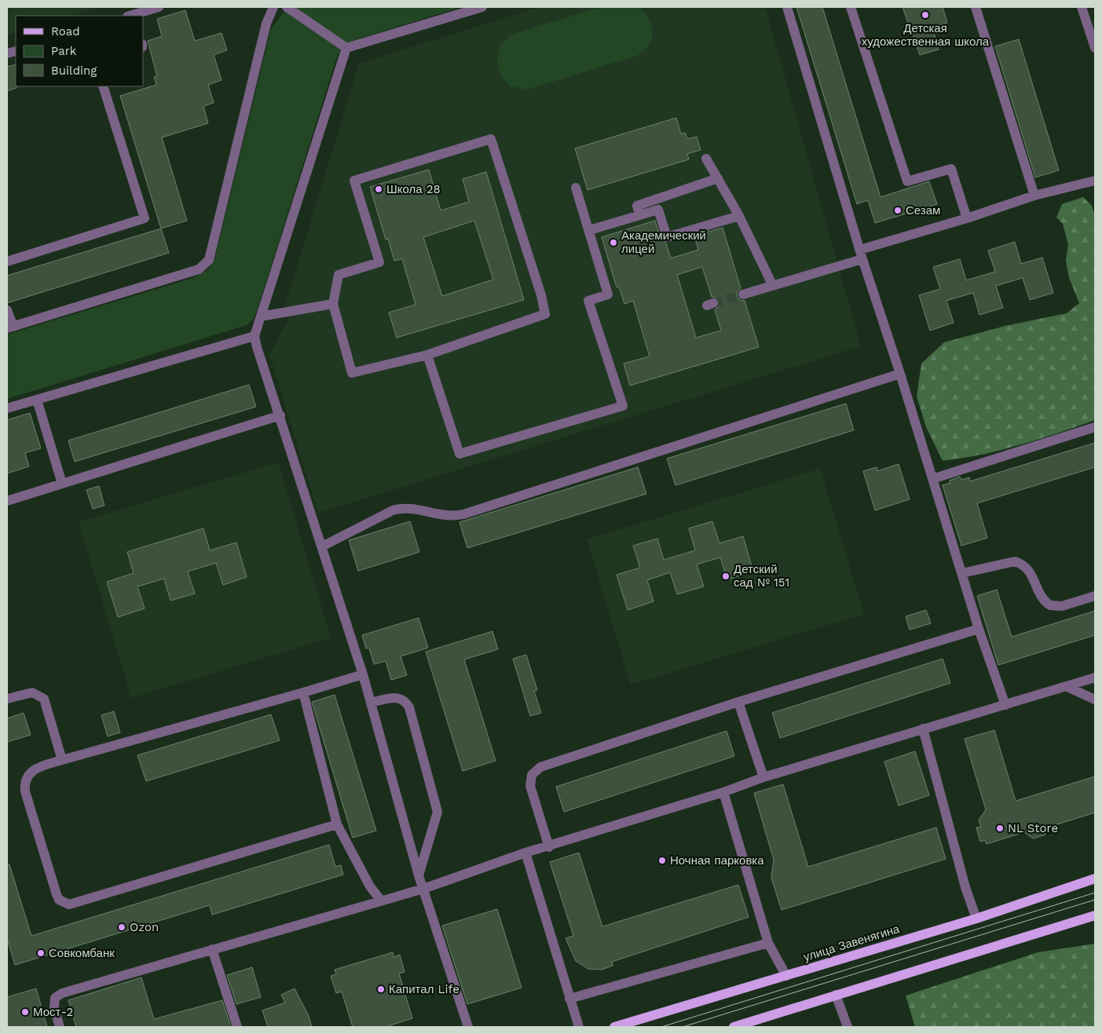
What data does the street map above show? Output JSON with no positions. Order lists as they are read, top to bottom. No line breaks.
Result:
{"streets":{"main road":["улица Завенягина"]},"places":["Детская художественная школа","Школа 28","Сезам","Академический лицей","Детский сад № 151","NL Store","Ночная парковка","Ozon","Совкомбанк","Капитал Life","Мост-2"],"legend":["Road","Park","Building"]}
